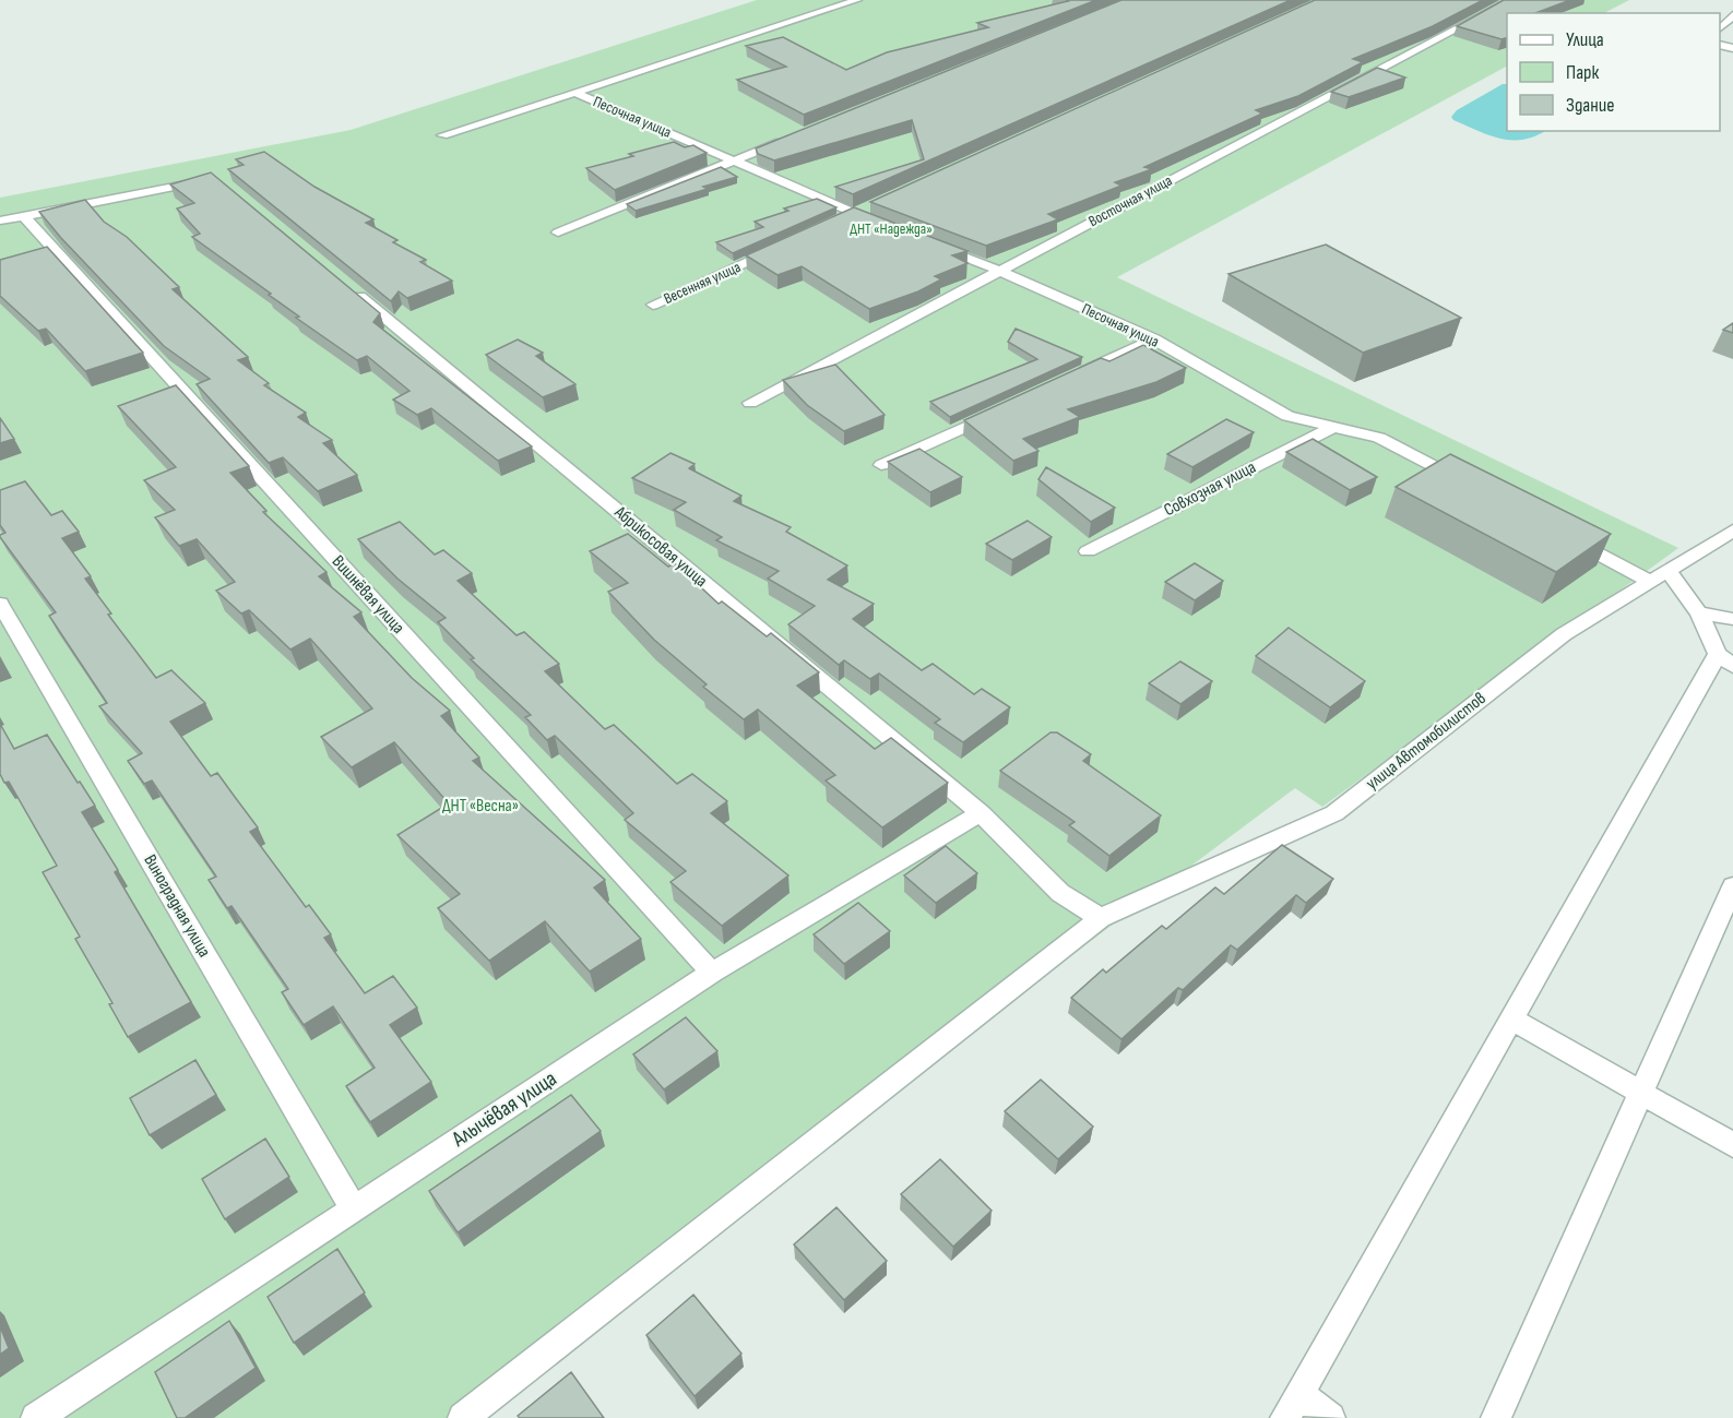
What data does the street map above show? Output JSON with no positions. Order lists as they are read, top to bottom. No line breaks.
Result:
{"streets":{"street":["Песочная улица","Восточная улица","Весенняя улица","Совхозная улица","Абрикосовая улица","Вишнёвая улица","улица Автомобилистов","Виноградная улица","Алычёвая улица"]},"crossings":[["Песочная улица","Восточная улица"],["Песочная улица","Совхозная улица"],["Абрикосовая улица","улица Автомобилистов"],["Абрикосовая улица","Алычёвая улица"],["Вишнёвая улица","Алычёвая улица"],["Виноградная улица","Алычёвая улица"]],"parks":["ДНТ «Надежда»","ДНТ «Весна»"],"legend":["Улица","Парк","Здание"]}
